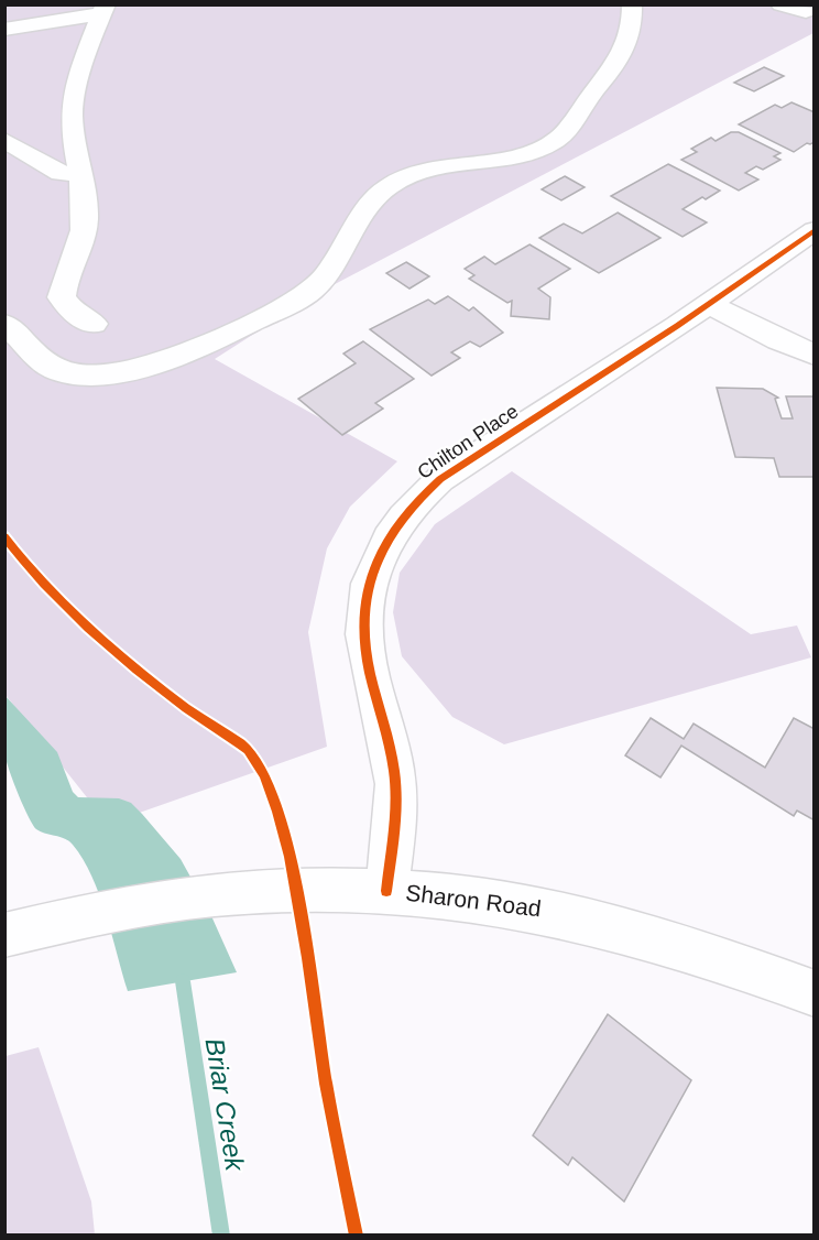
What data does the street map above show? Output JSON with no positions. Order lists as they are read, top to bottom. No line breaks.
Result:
{"streets":{"street":["Chilton Place","Sharon Road"]},"crossings":[["Chilton Place","Sharon Road"]],"water":["Briar Creek"]}
